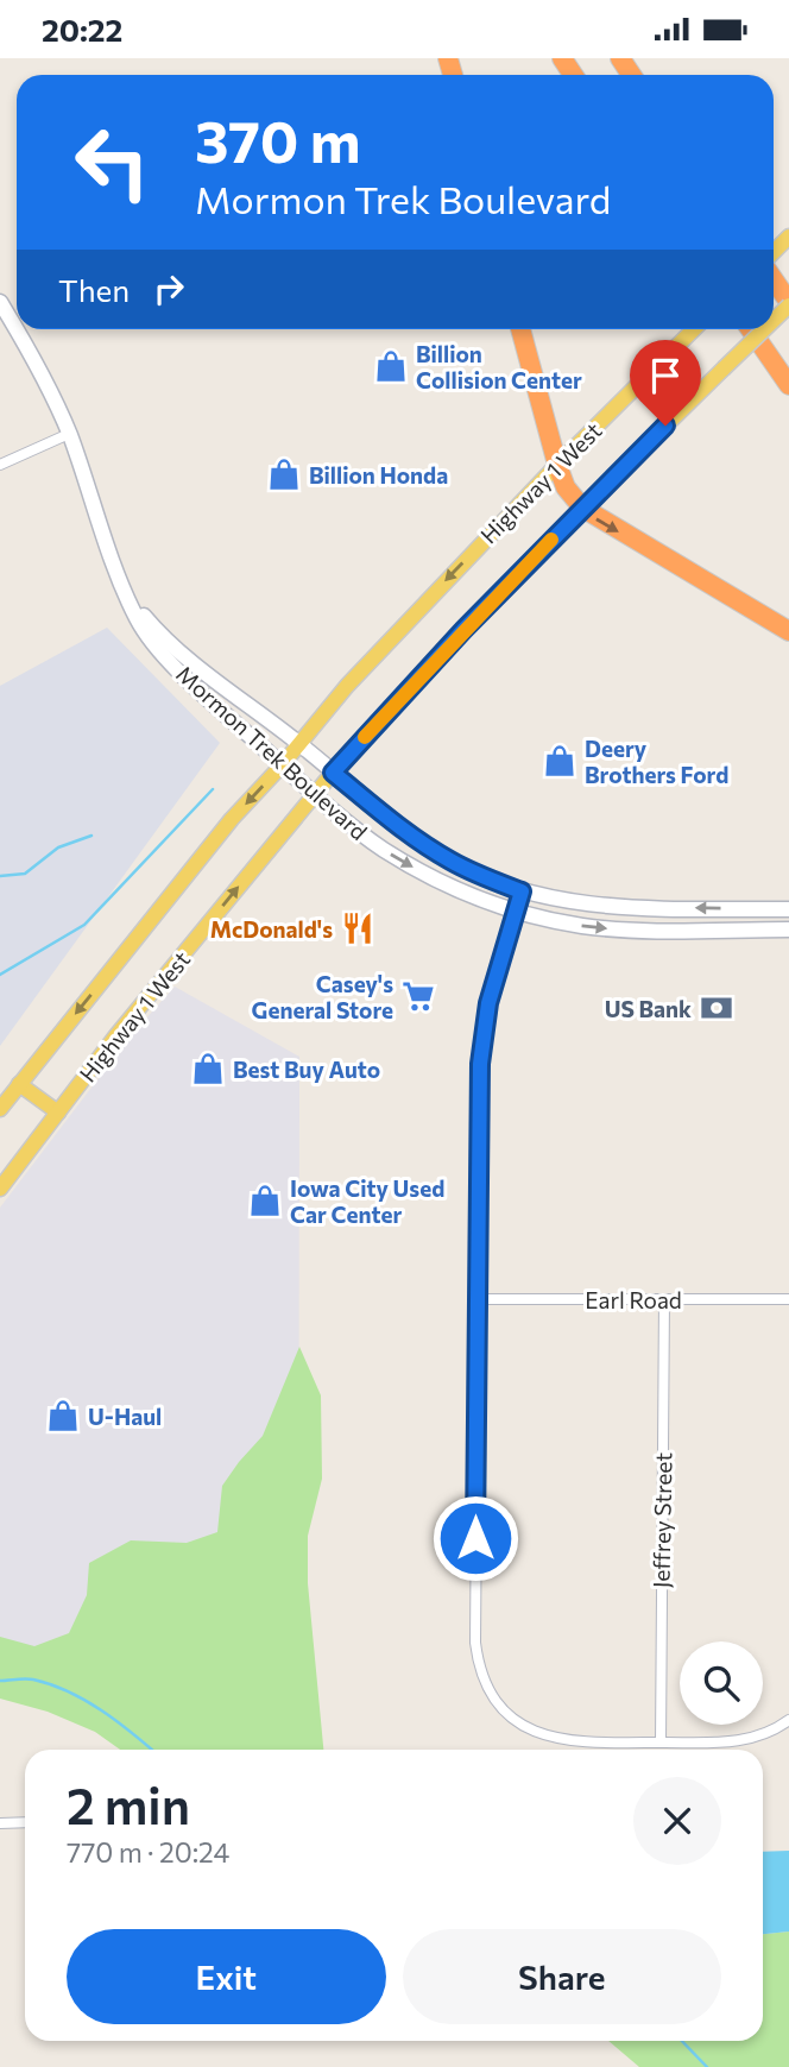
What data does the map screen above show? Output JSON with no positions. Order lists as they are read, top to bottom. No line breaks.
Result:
{"streets":{"main road":["Highway 1 West","Mormon Trek Boulevard"],"street":["Earl Road","Jeffrey Street"]},"crossings":[["Highway 1 West","Mormon Trek Boulevard"],["Earl Road","Jeffrey Street"]],"places":{"shop":["Billion Collision Center","Billion Honda","Deery Brothers Ford","Best Buy Auto","Iowa City Used Car Center","U-Haul"],"restaurant":["McDonald's"],"supermarket":["Casey's General Store"],"bank":["US Bank"]},"page":{"status":"20:22","turn":["370 m","Mormon Trek Boulevard"],"then":"Then","heading":["2 min","770 m · 20:24"],"buttons":["Exit","Share"]}}
